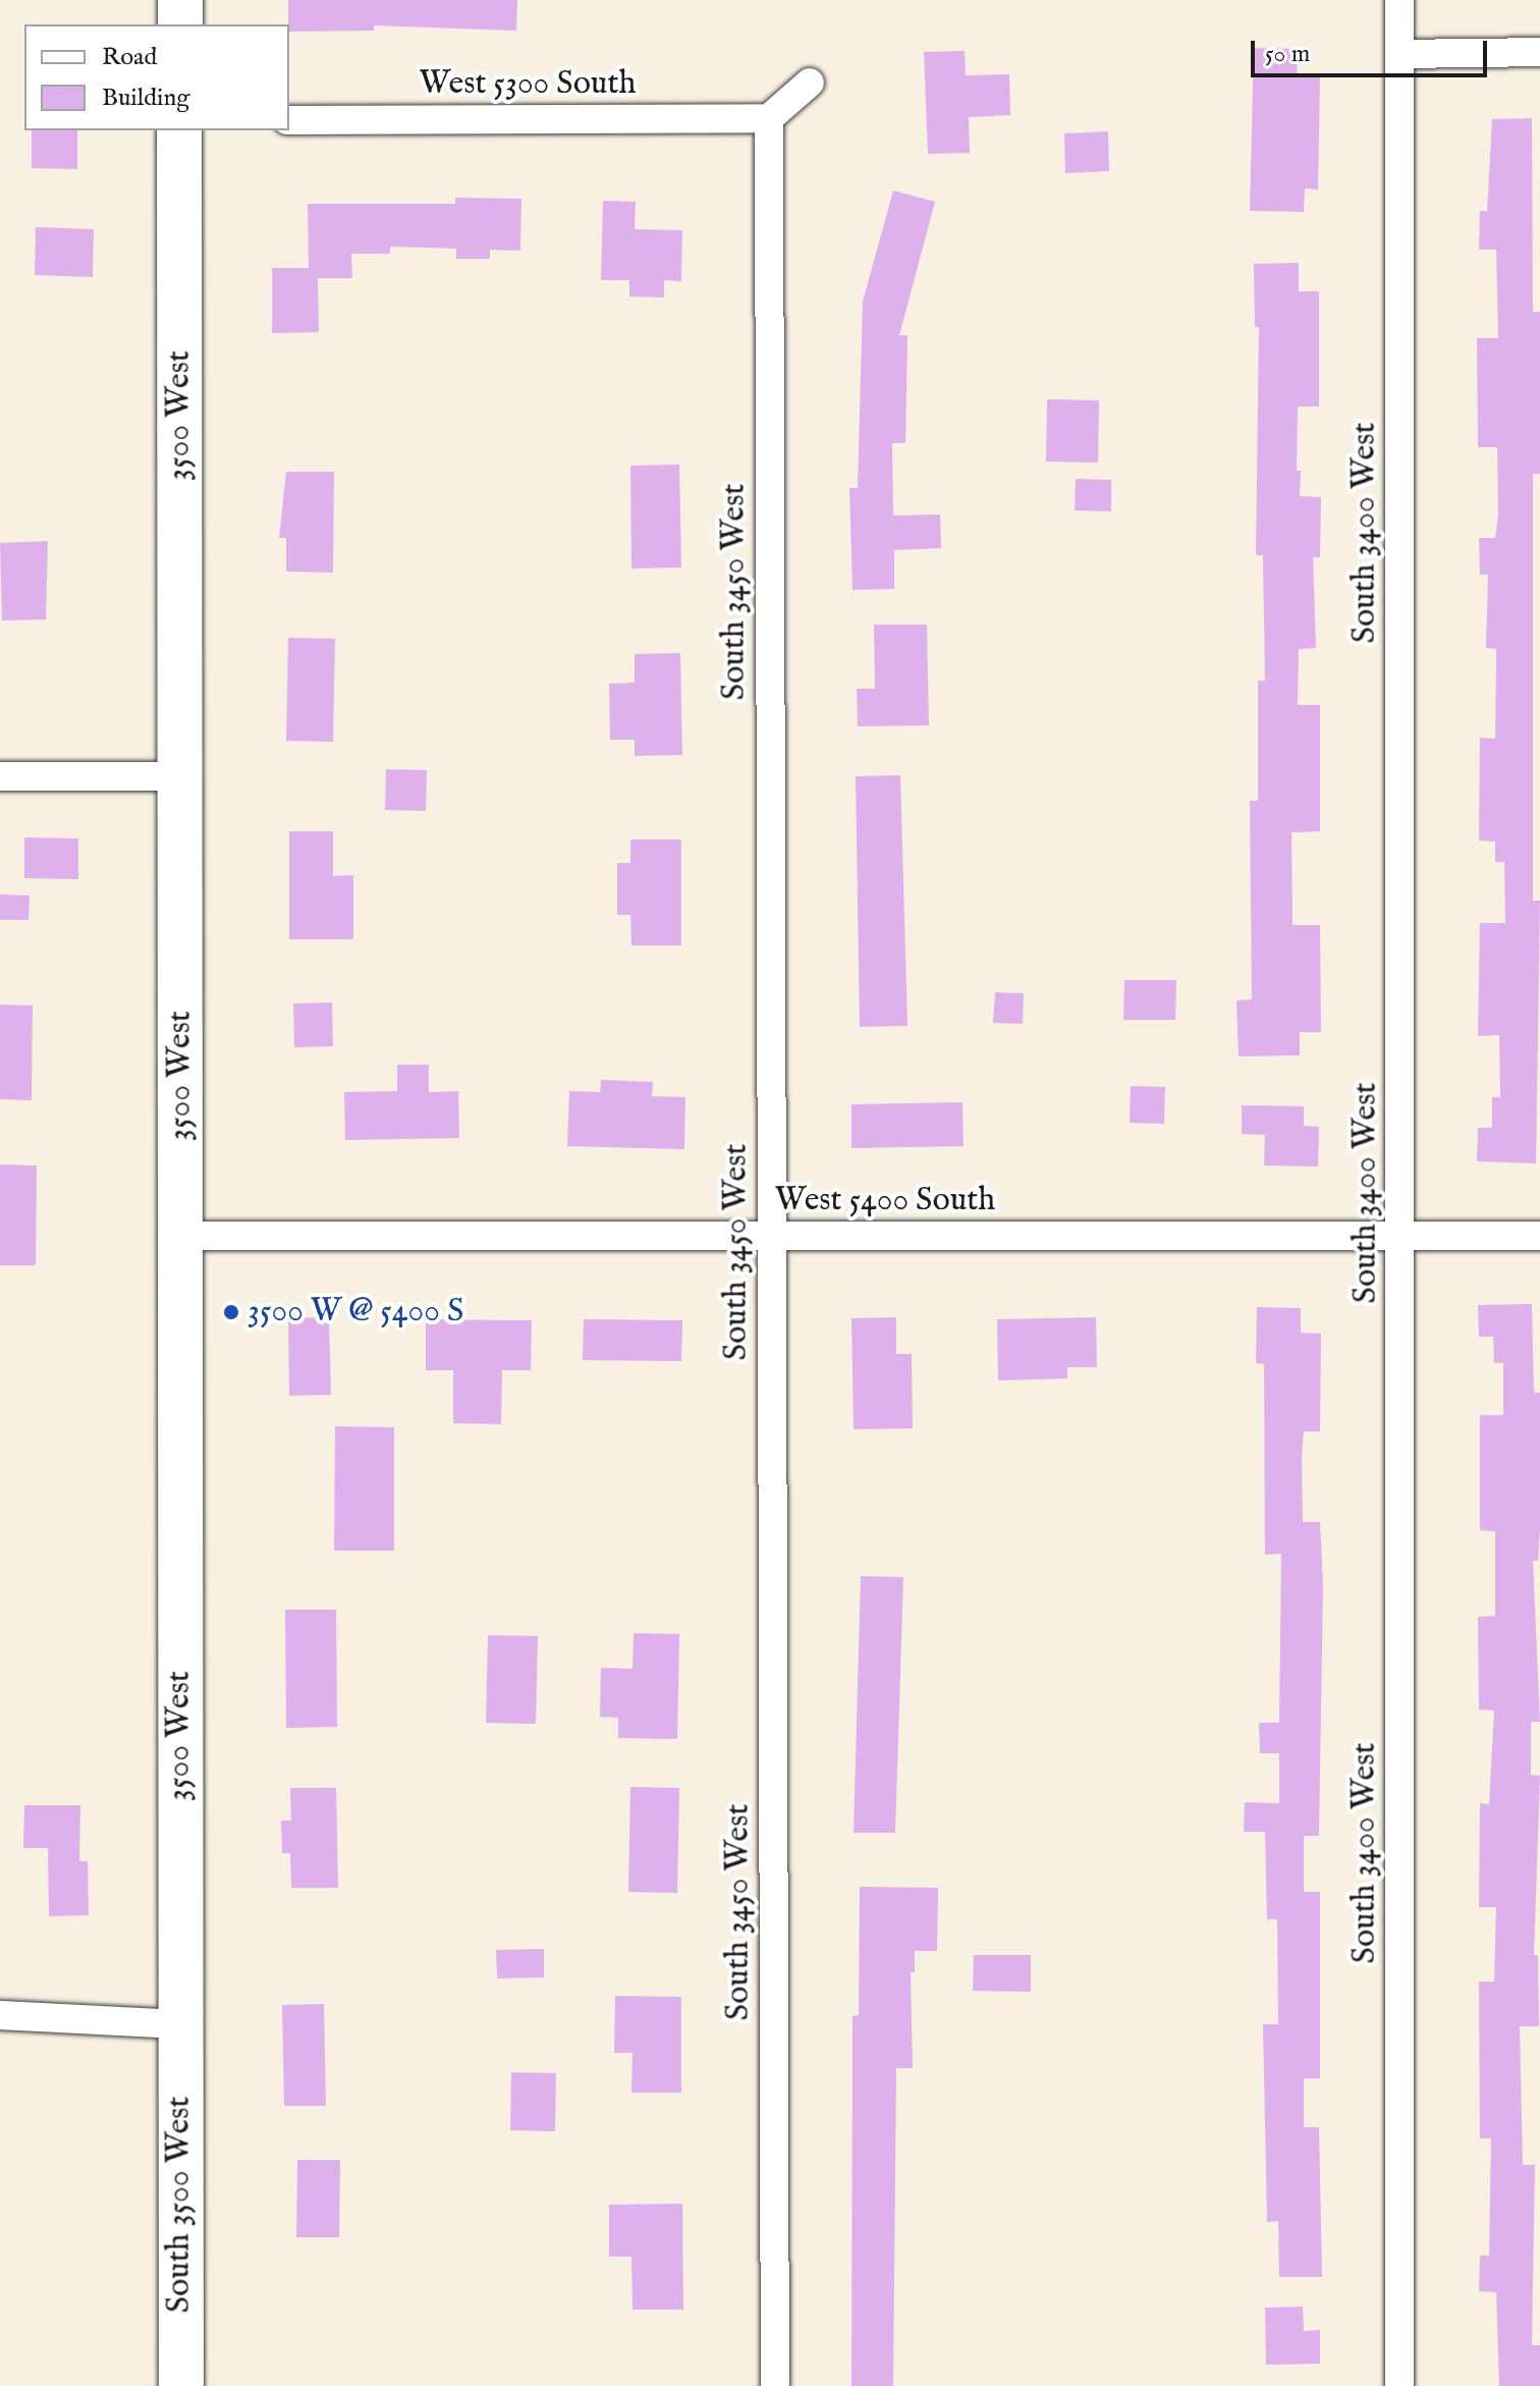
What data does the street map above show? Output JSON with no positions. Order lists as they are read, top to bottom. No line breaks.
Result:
{"streets":{"main road":["3500 West","South 3500 West"],"street":["West 5300 South","South 3400 West","South 3450 West","West 5400 South"]},"crossings":[["West 5300 South","South 3450 West"],["3500 West","West 5400 South"],["3500 West","South 3500 West"],["South 3400 West","West 5400 South"],["South 3450 West","West 5400 South"]],"places":["3500 W @ 5400 S"],"legend":["Road","Building"],"scale_bar":"50 m"}
